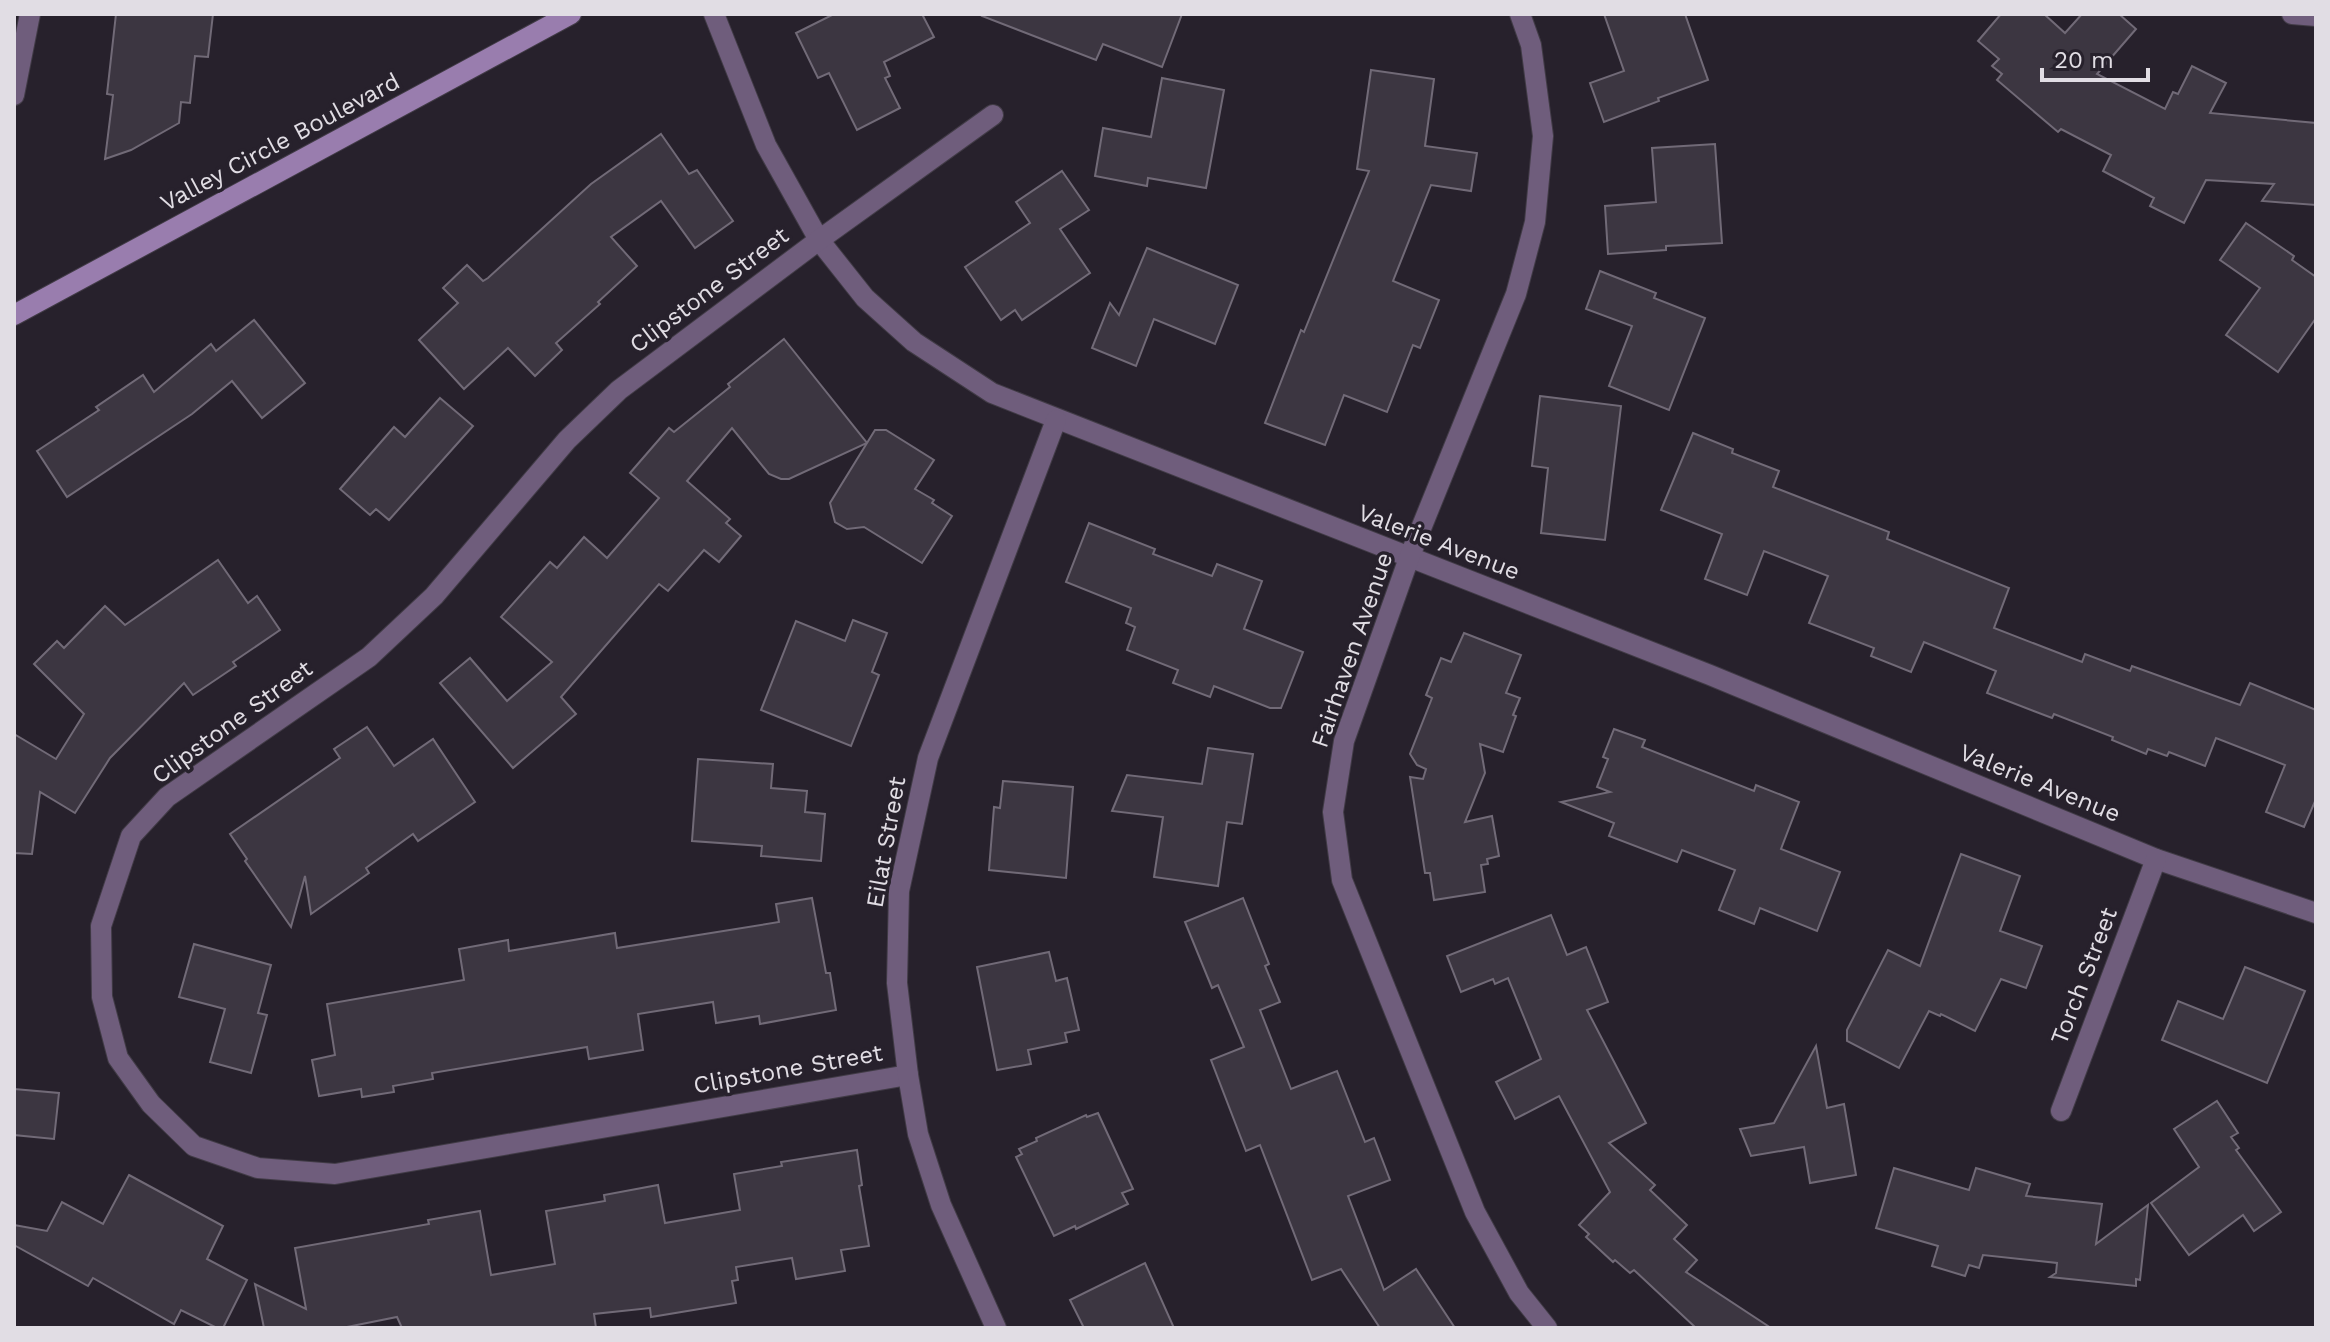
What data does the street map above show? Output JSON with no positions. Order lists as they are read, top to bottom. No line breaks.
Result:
{"streets":{"main road":["Valley Circle Boulevard"],"street":["Clipstone Street","Valerie Avenue","Fairhaven Avenue","Eilat Street","Torch Street"]},"crossings":[["Clipstone Street","Valerie Avenue"],["Clipstone Street","Eilat Street"],["Valerie Avenue","Fairhaven Avenue"],["Valerie Avenue","Eilat Street"],["Valerie Avenue","Torch Street"]],"scale_bar":"20 m"}
